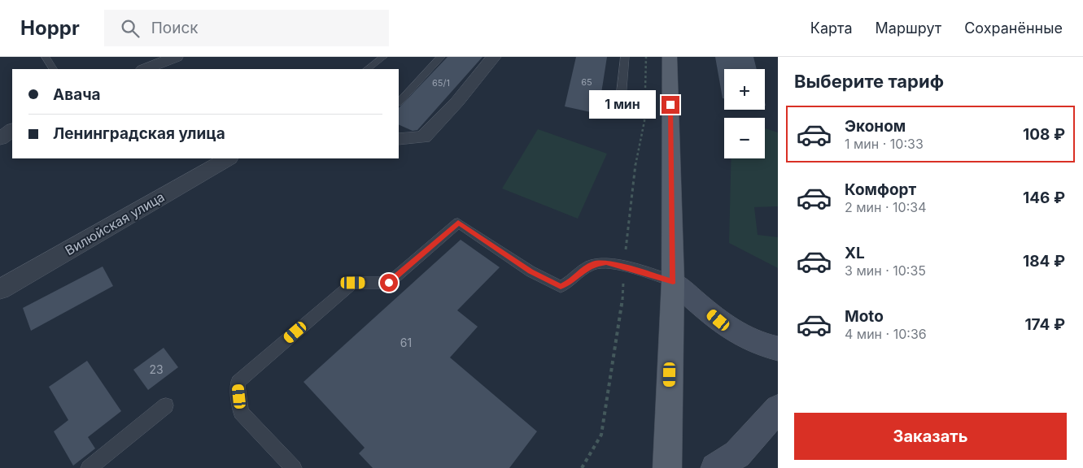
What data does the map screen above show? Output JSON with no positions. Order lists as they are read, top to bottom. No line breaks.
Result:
{"streets":{"street":["Вилюйская улица"]},"house_numbers":["65","65/1","61","23"],"page":{"header":"Hoppr","search":"Поиск","nav":["Карта","Маршрут","Сохранённые"],"heading":"Выберите тариф","map_buttons":["+","−"],"banner":["Авача","Ленинградская улица"],"bubble":"1 мин","list":[{"name":"Эконом","note":"1 мин · 10:33","value":"108 ₽"},{"name":"Комфорт","note":"2 мин · 10:34","value":"146 ₽"},{"name":"XL","note":"3 мин · 10:35","value":"184 ₽"},{"name":"Moto","note":"4 мин · 10:36","value":"174 ₽"}],"buttons":"Заказать"}}
